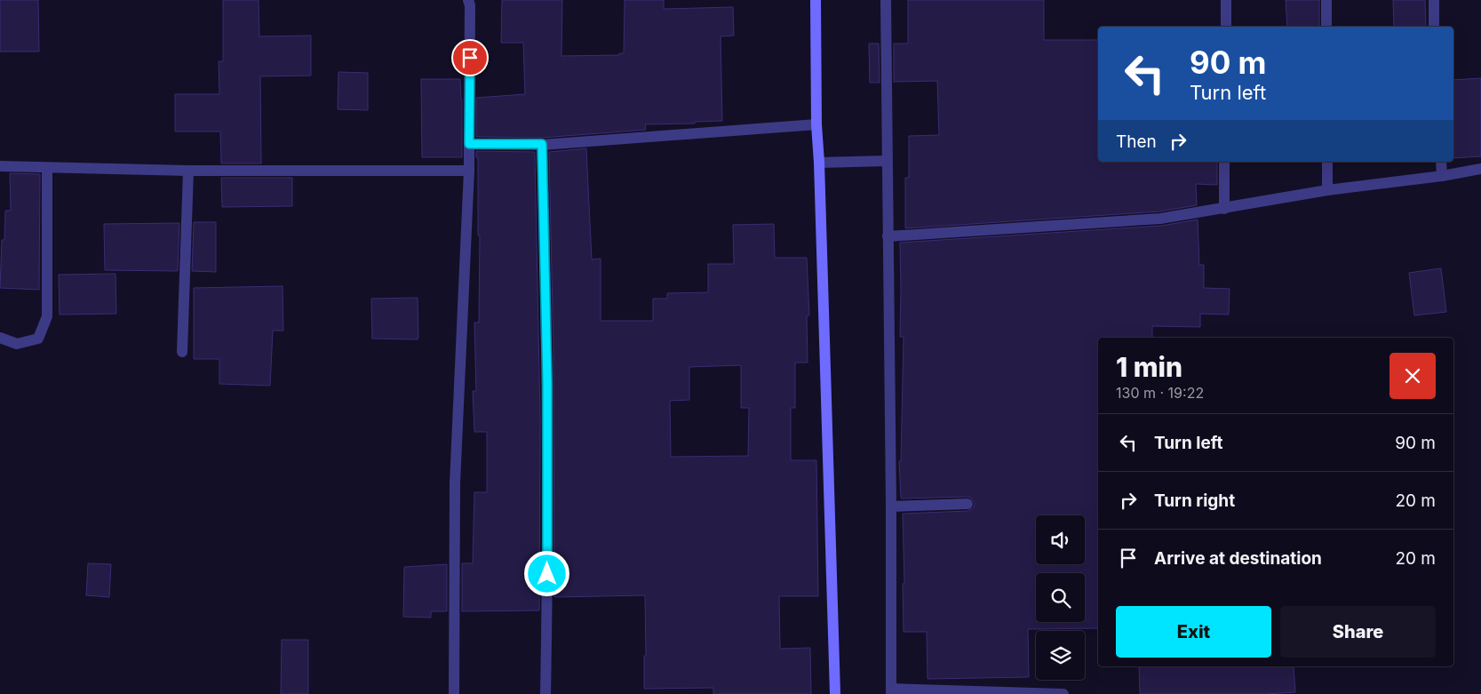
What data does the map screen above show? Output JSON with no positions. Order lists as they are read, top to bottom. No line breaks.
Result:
{"page":{"turn":["90 m","Turn left"],"then":"Then","heading":["1 min","130 m · 19:22"],"list":[{"name":"Turn left","value":"90 m"},{"name":"Turn right","value":"20 m"},{"name":"Arrive at destination","value":"20 m"}],"buttons":["Exit","Share"]}}
